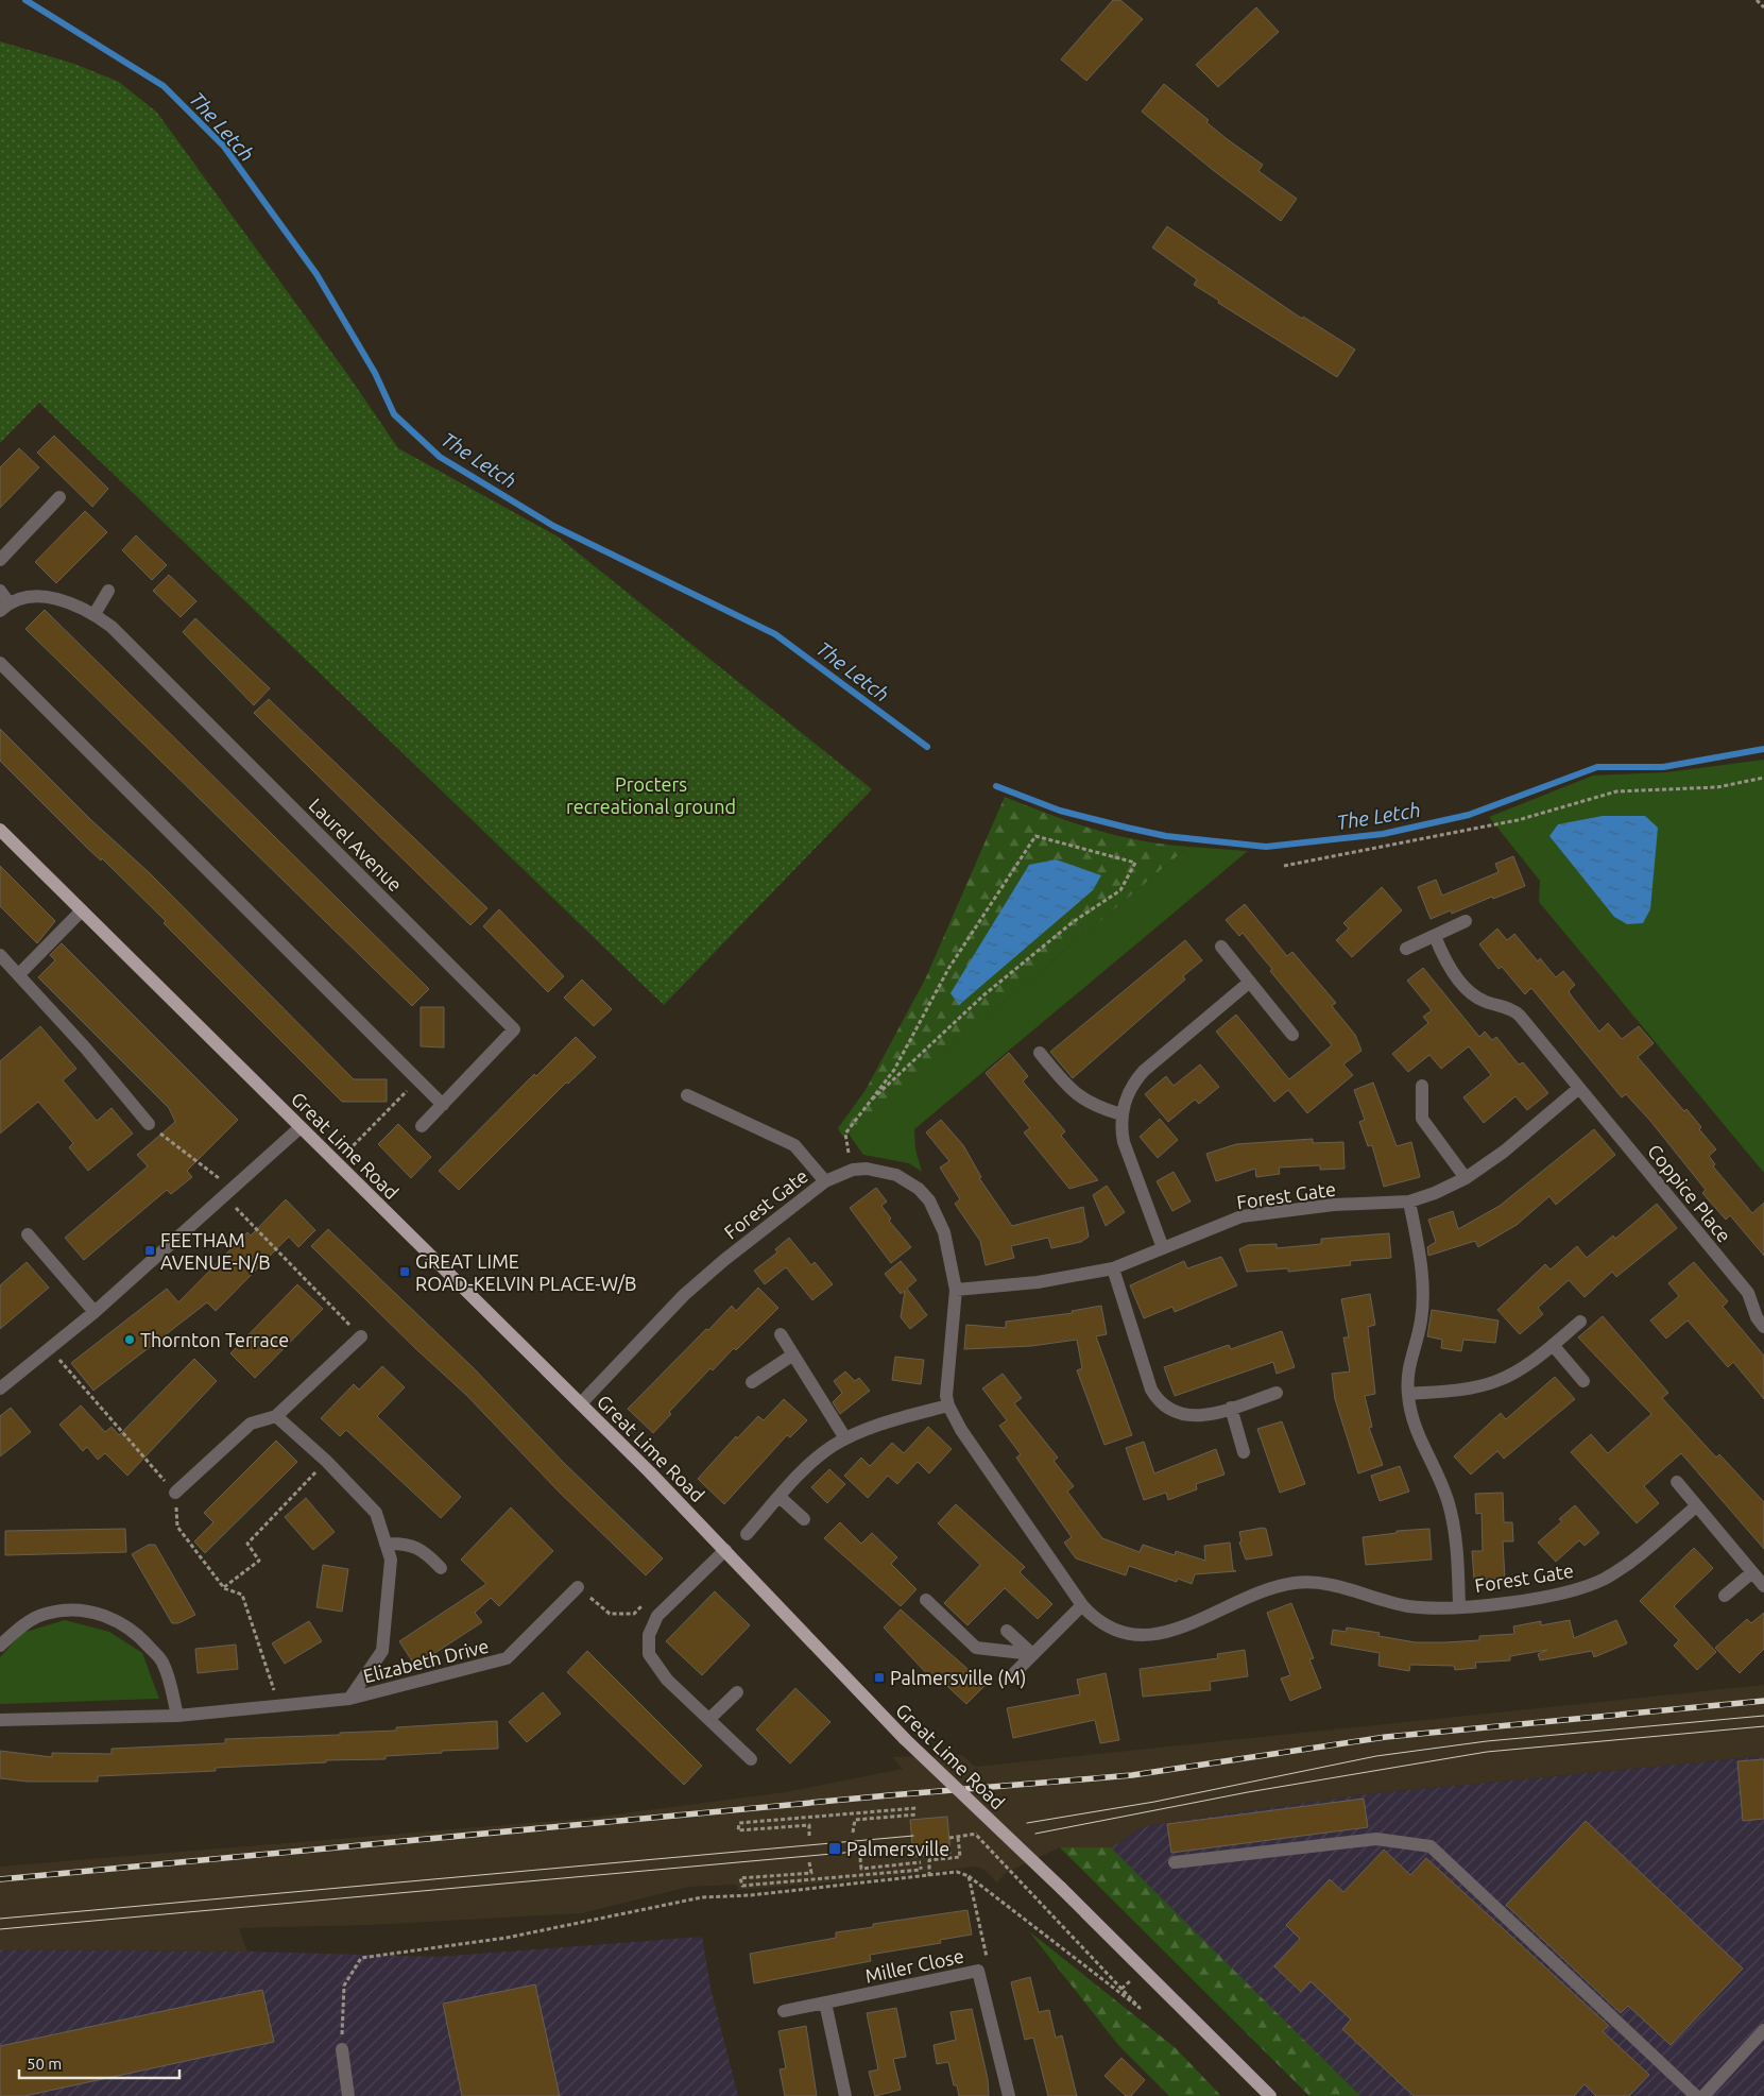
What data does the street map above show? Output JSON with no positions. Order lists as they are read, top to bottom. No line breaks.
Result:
{"streets":{"main road":["Great Lime Road"],"street":["Laurel Avenue","Coppice Place","Forest Gate","Elizabeth Drive","Miller Close"]},"crossings":[["Great Lime Road","Forest Gate"],["Coppice Place","Forest Gate"]],"water":["The Letch"],"parks":["Procters recreational ground"],"places":{"transit":["FEETHAM AVENUE-N/B","GREAT LIME ROAD-KELVIN PLACE-W/B","Palmersville (M)","Palmersville"],"other":["Thornton Terrace"]},"scale_bar":"50 m"}
